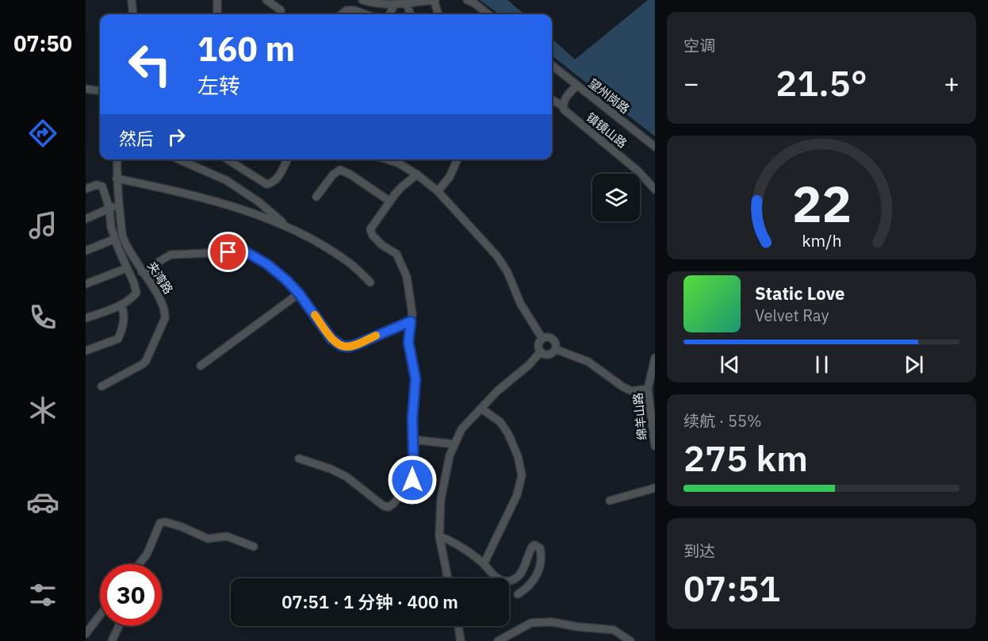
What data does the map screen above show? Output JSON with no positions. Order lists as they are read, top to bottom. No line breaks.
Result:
{"streets":{"street":["望州岗路","镇镜山路","夹湾路","绵羊山路"]},"page":{"tabs":"07:50","tile":["空调",["续航 · 55%","275 km"],["到达","07:51"]],"turn":["160 m","左转"],"heat":["−","21.5°","+"],"then":"然后","song":["Static Love","Velvet Ray"],"limit":"30","trip":"07:51 · 1 分钟 · 400 m","gauge":["22","km/h"]}}
